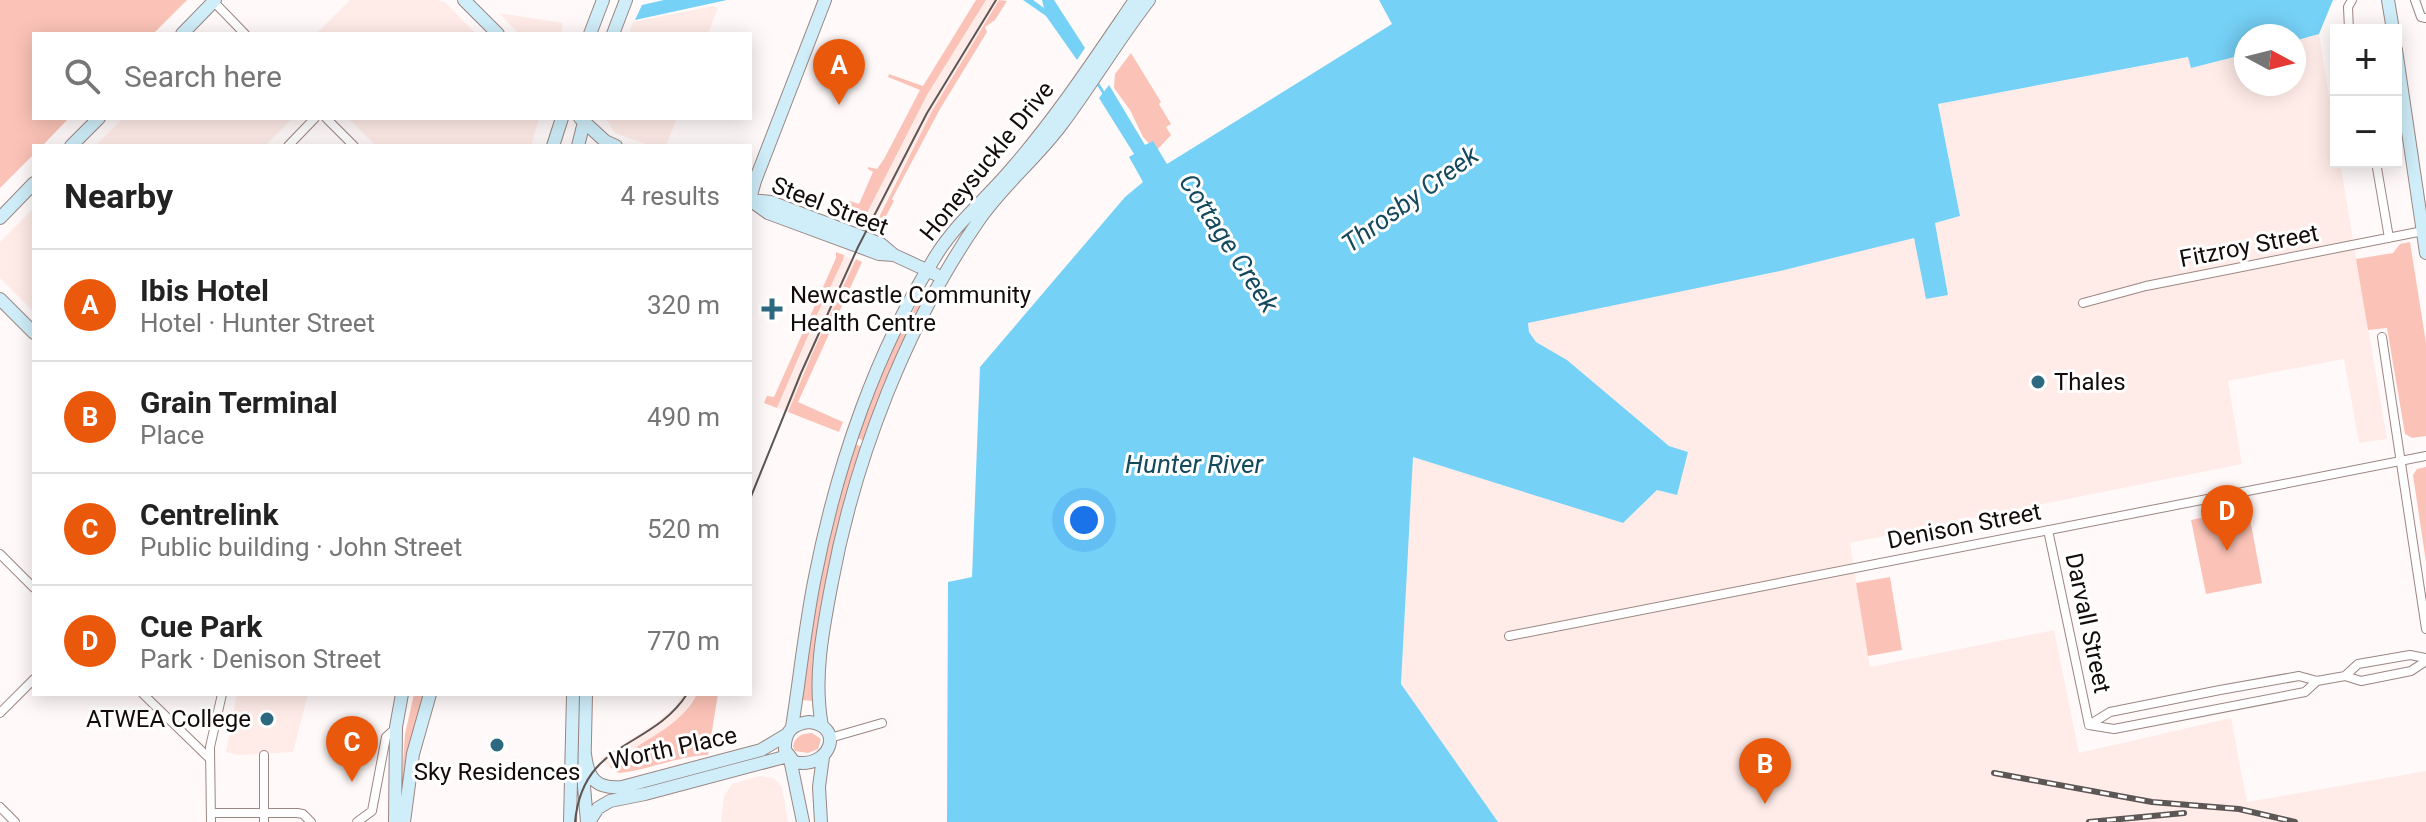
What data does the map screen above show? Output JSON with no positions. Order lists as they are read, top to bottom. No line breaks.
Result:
{"streets":{"main road":["Honeysuckle Drive","Steel Street","Worth Place"],"street":["Fitzroy Street","Denison Street","Darvall Street"]},"crossings":[["Honeysuckle Drive","Steel Street"],["Honeysuckle Drive","Worth Place"],["Denison Street","Darvall Street"]],"water":["Throsby Creek","Cottage Creek","Hunter River"],"places":{"health":["Newcastle Community Health Centre"],"other":["Thales","ATWEA College","Sky Residences"]},"north":"right","page":{"map_buttons":["+","−"],"search":"Search here","pins":["A","D","C","B"],"heading":["Nearby","4 results"],"list":[{"mark":"A","name":"Ibis Hotel","note":"Hotel · Hunter Street","value":"320 m"},{"mark":"B","name":"Grain Terminal","note":"Place","value":"490 m"},{"mark":"C","name":"Centrelink","note":"Public building · John Street","value":"520 m"},{"mark":"D","name":"Cue Park","note":"Park · Denison Street","value":"770 m"}]}}
